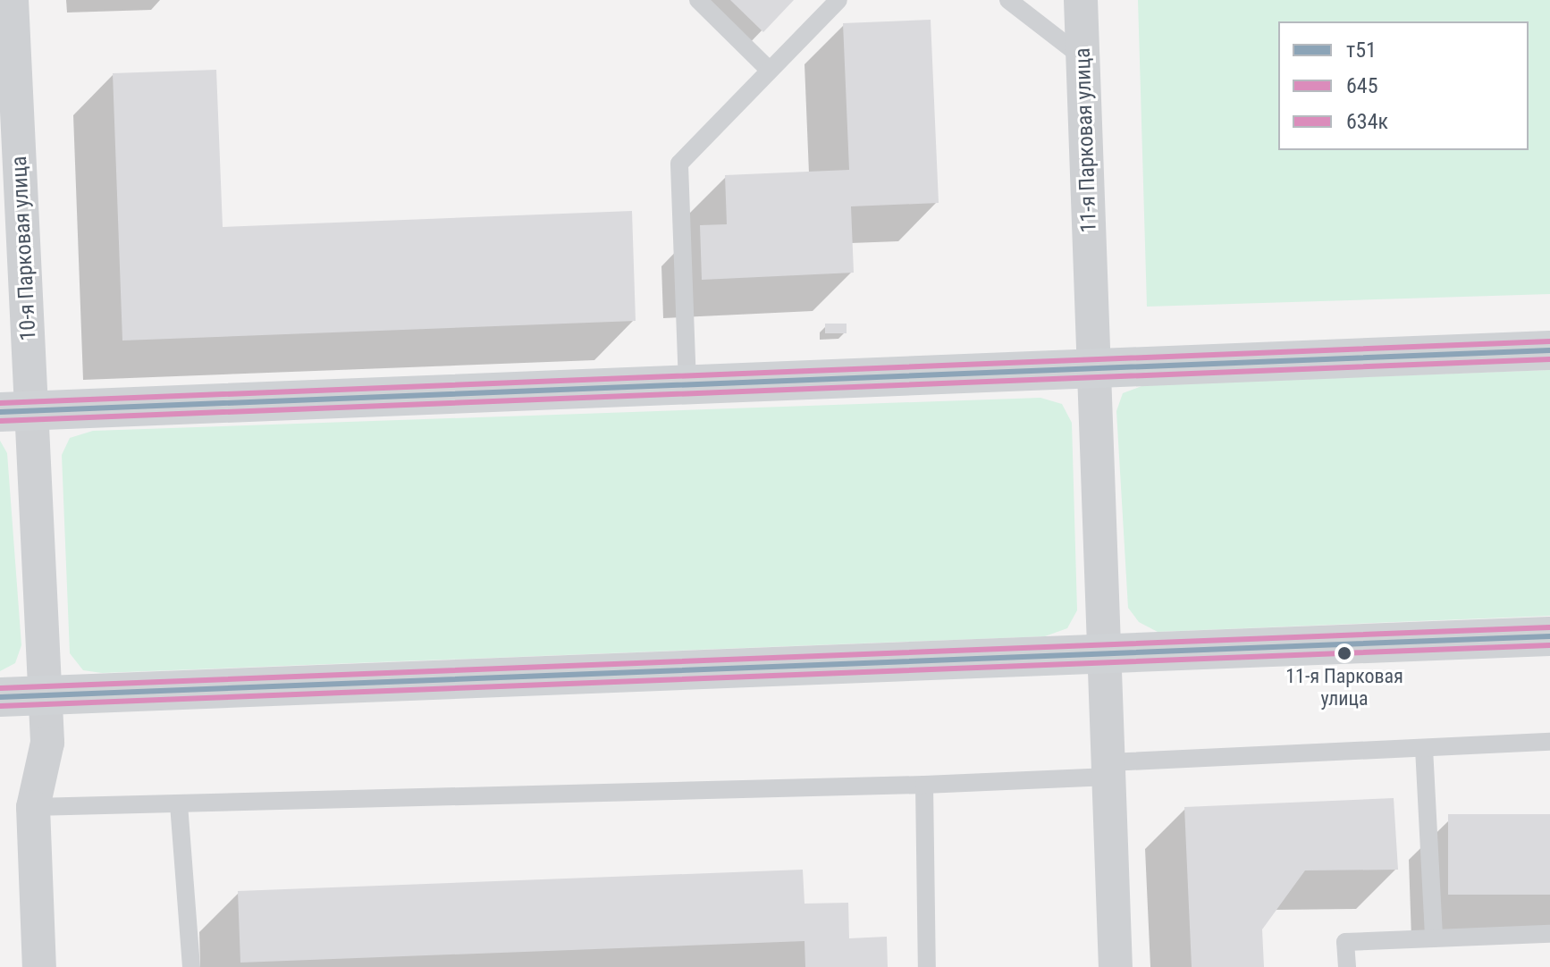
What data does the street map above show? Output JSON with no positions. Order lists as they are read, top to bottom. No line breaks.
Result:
{"streets":{"street":["11-я Парковая улица","10-я Парковая улица"]},"places":["11-я Парковая улица"],"lines":["transit line 634к","transit line т51","transit line 645"],"legend":["т51","645","634к"]}
